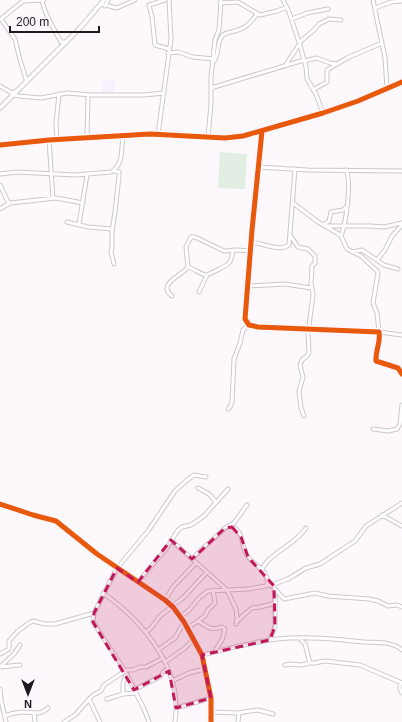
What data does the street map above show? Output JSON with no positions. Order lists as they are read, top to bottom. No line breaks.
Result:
{"scale_bar":"200 m","north":"bottom"}
